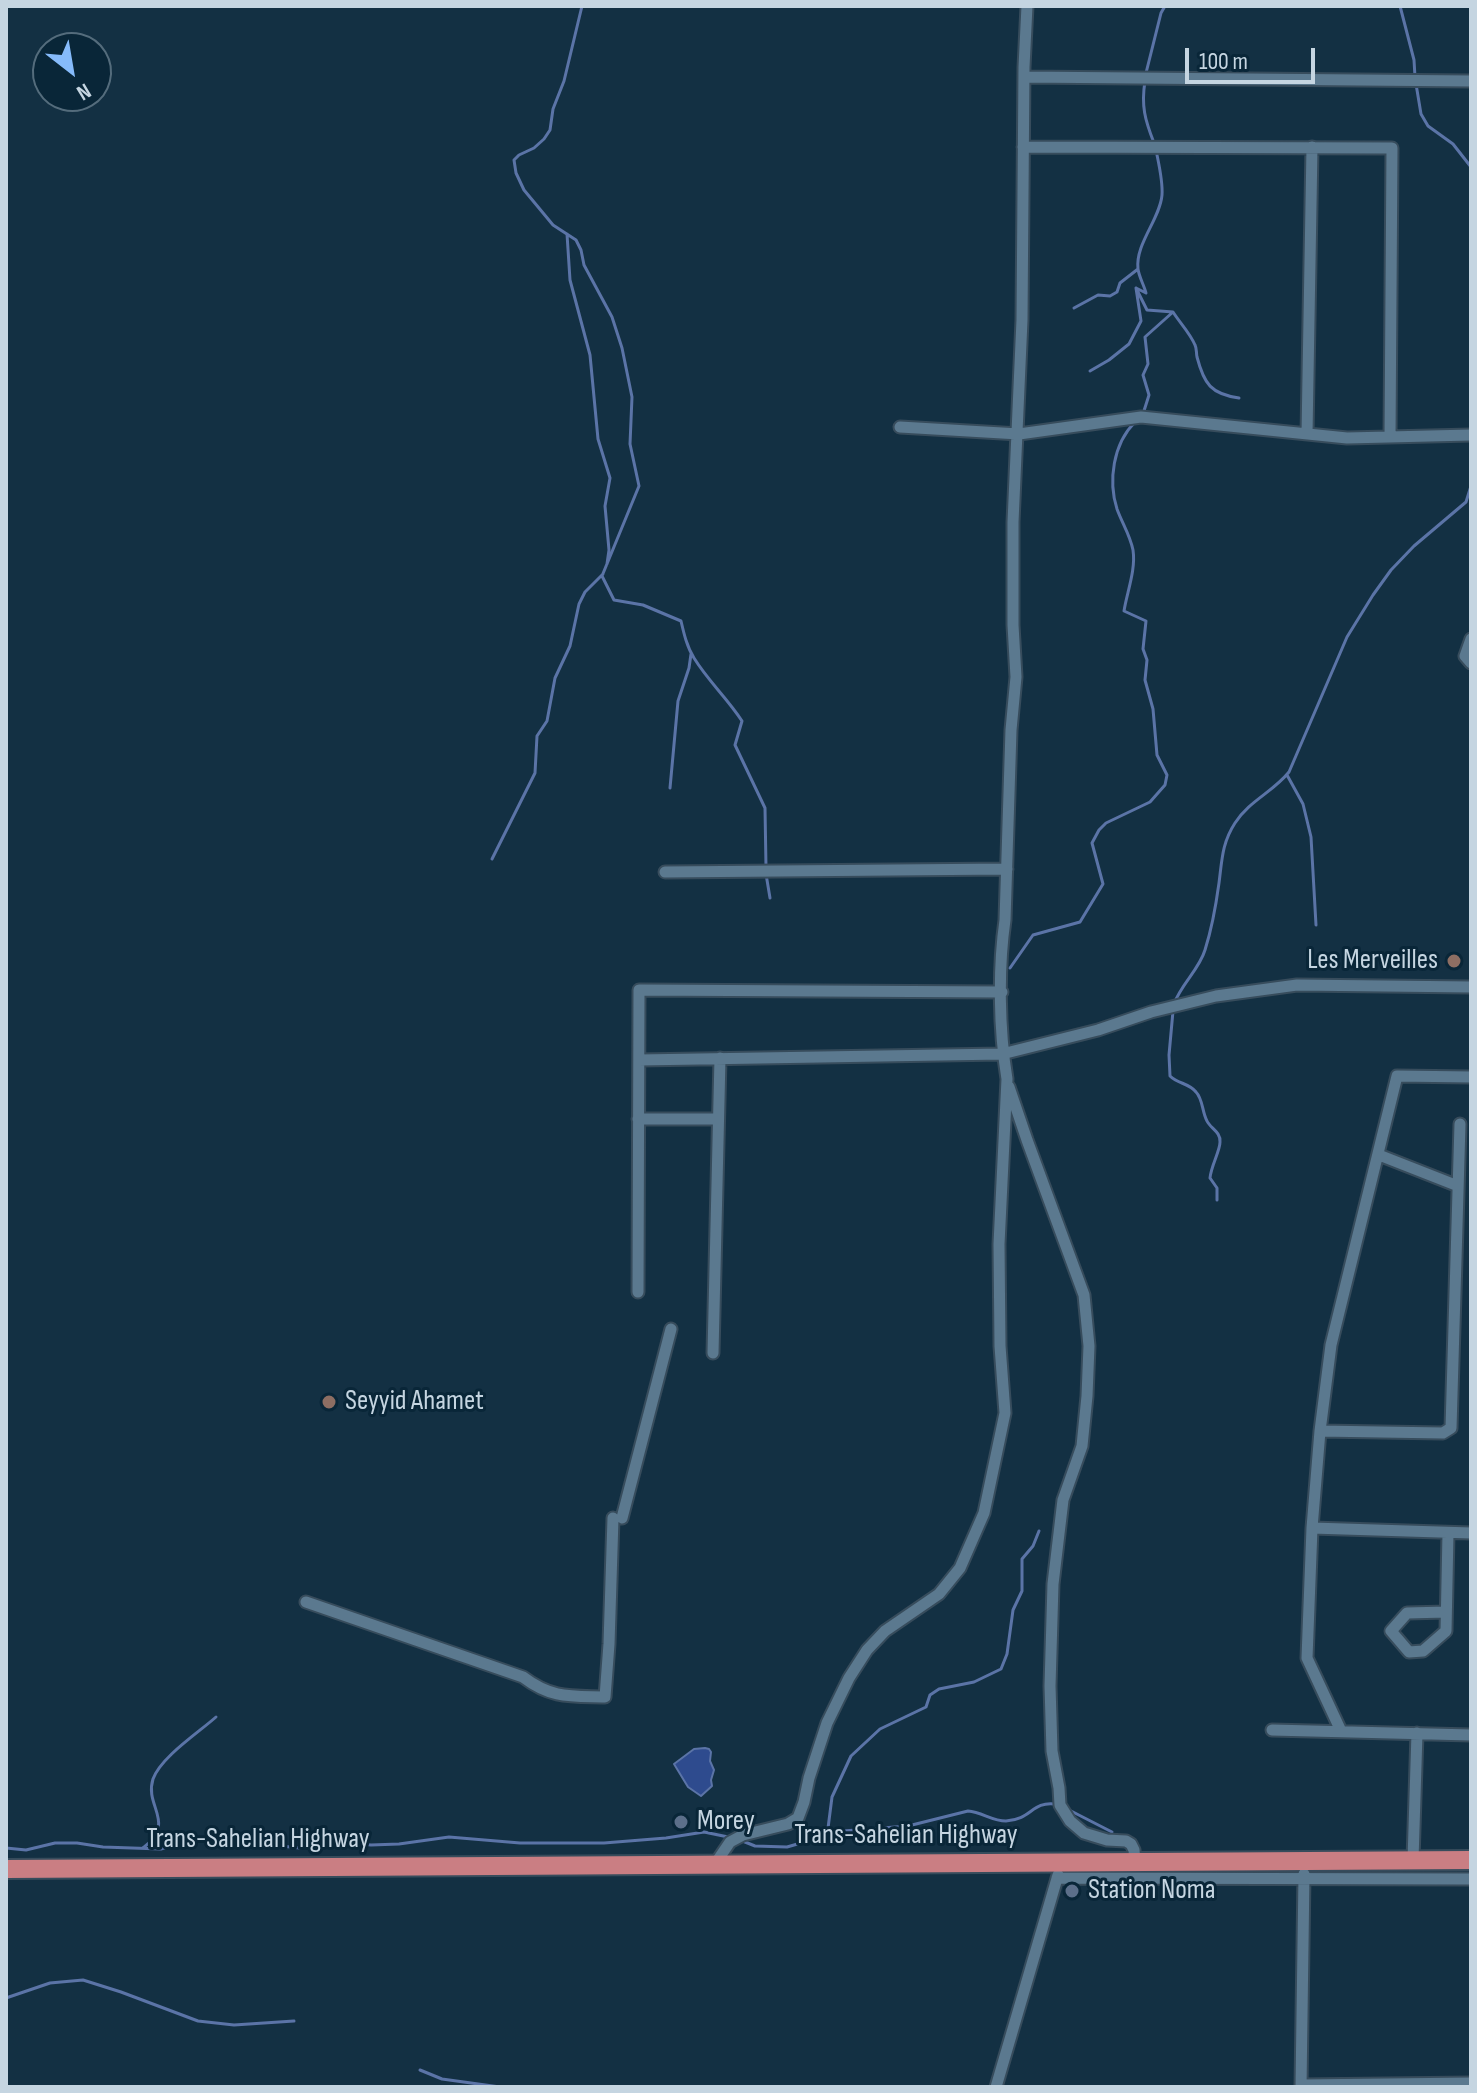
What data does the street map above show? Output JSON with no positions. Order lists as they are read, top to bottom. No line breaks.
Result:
{"streets":{"highway":["Trans-Sahelian Highway"]},"places":["Les Merveilles","Seyyid Ahamet","Morey","Station Noma"],"scale_bar":"100 m","north":"bottom right"}
